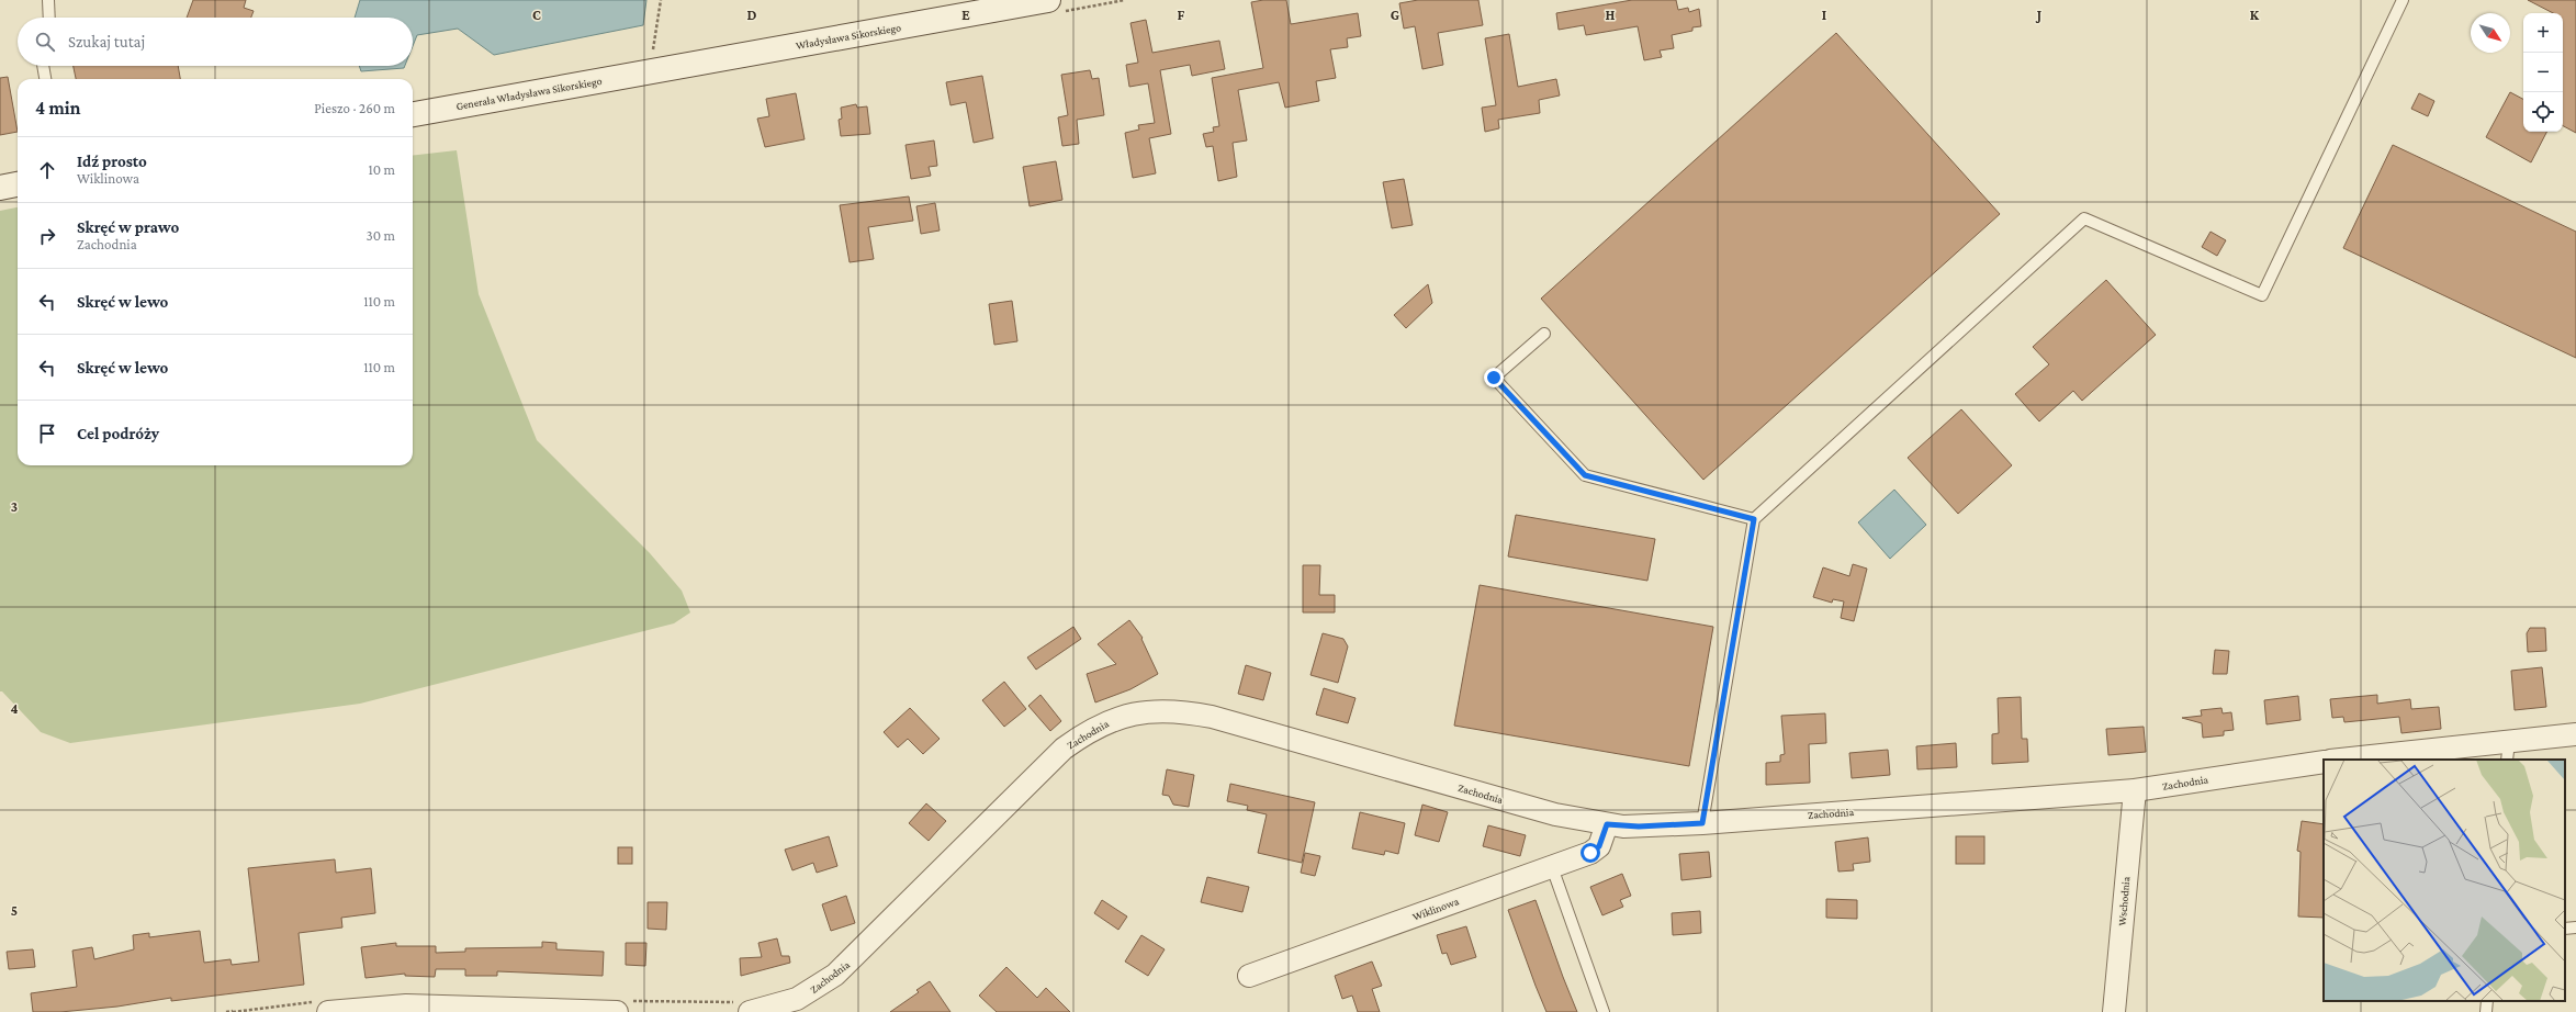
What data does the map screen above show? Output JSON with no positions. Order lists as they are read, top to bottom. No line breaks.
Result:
{"streets":{"main road":["Władysława Sikorskiego","Generała Władysława Sikorskiego"],"street":["Zachodnia","Wschodnia","Wiklinowa"]},"crossings":[["Władysława Sikorskiego","Generała Władysława Sikorskiego"],["Zachodnia","Wschodnia"],["Zachodnia","Wiklinowa"]],"north":"bottom right","page":{"map_buttons":["+","−"],"search":"Szukaj tutaj","heading":["4 min","Pieszo · 260 m"],"list":[["Idź prosto","Wiklinowa","10 m"],["Skręć w prawo","Zachodnia","30 m"],["Skręć w lewo","110 m"],["Skręć w lewo","110 m"],"Cel podróży"]},"grid":{"columns":["C","D","E","F","G","H","I","J","K"],"rows":["3","4","5"]}}
